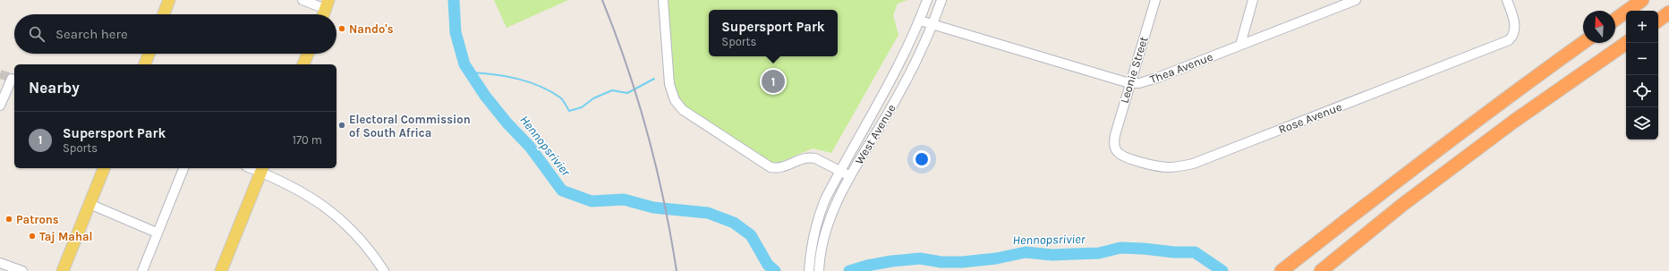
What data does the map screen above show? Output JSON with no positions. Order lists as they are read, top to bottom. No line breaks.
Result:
{"streets":{"street":["Thea Avenue","Leonie Street","Rose Avenue","West Avenue"]},"crossings":[["Thea Avenue","Leonie Street"],["Thea Avenue","West Avenue"],["Leonie Street","Rose Avenue"]],"water":["Hennopsrivier"],"places":["Nando's","Electoral Commission of South Africa","Patrons","Taj Mahal"],"north":"top","page":{"popup":["Supersport Park","Sports"],"map_buttons":["+","−"],"search":"Search here","heading":"Nearby","pins":"1","list":[{"mark":"1","name":"Supersport Park","note":"Sports","value":"170 m"}]}}
